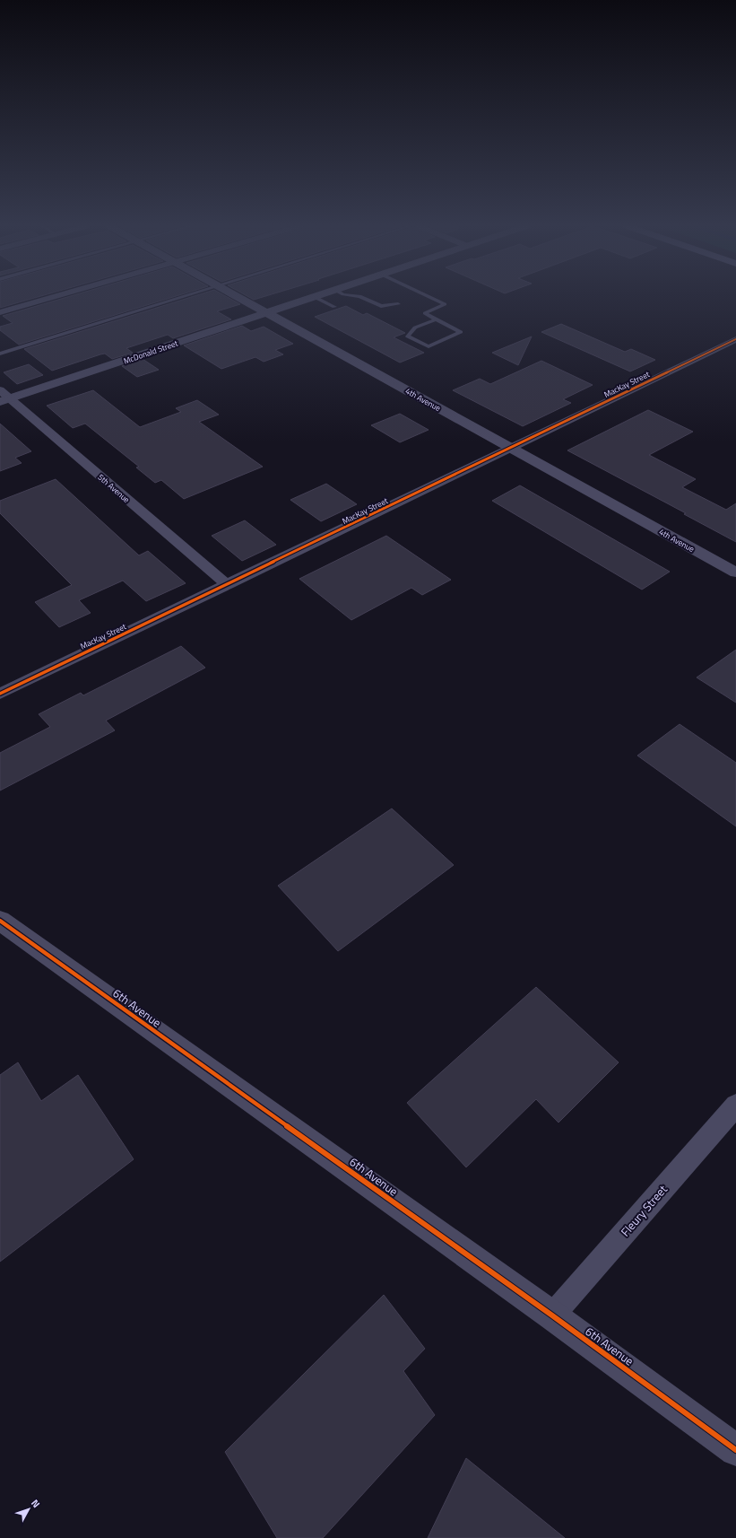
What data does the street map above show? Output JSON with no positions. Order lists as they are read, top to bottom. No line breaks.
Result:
{"streets":{"street":["McDonald Street","MacKay Street","4th Avenue","5th Avenue","6th Avenue","Fleury Street"]},"crossings":[["McDonald Street","4th Avenue"],["McDonald Street","5th Avenue"],["MacKay Street","4th Avenue"],["MacKay Street","5th Avenue"],["6th Avenue","Fleury Street"]],"north":"top right"}
